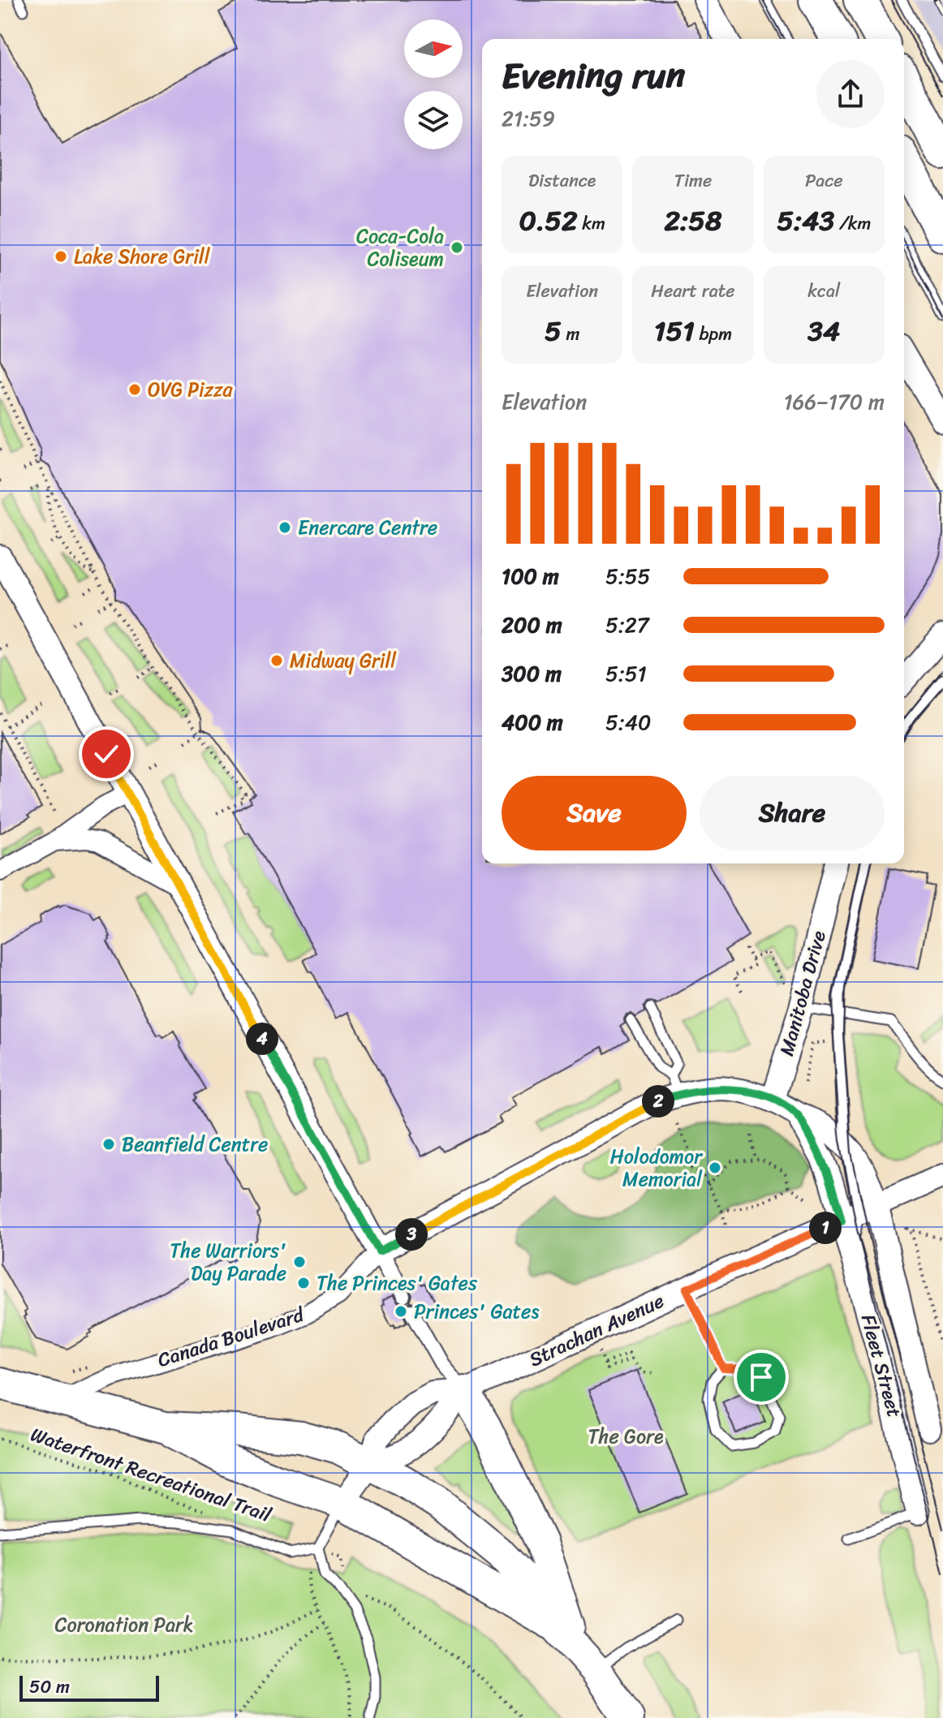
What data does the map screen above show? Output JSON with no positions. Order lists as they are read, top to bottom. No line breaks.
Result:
{"streets":{"street":["Manitoba Drive","Strachan Avenue","Canada Boulevard","Fleet Street"],"path":["Waterfront Recreational Trail"]},"crossings":[["Manitoba Drive","Canada Boulevard"],["Strachan Avenue","Fleet Street"]],"parks":["The Gore","Coronation Park"],"places":["Coca-Cola Coliseum","Lake Shore Grill","OVG Pizza","Enercare Centre","Midway Grill","Beanfield Centre","Holodomor Memorial","The Warriors' Day Parade","The Princes' Gates","Princes' Gates"],"scale_bar":"50 m","north":"right","page":{"heading":["Evening run","21:59"],"stats":[["Distance","0.52 km"],["Time","2:58"],["Pace","5:43 /km"],["Elevation","5 m"],["Heart rate","151 bpm"],["kcal","34"]],"chart":["Elevation","166–170 m"],"list":[{"name":"100 m","note":"5:55"},{"name":"200 m","note":"5:27"},{"name":"300 m","note":"5:51"},{"name":"400 m","note":"5:40"}],"buttons":["Save","Share"],"pins":["4","2","1","3"],"scale":"50 m"}}
